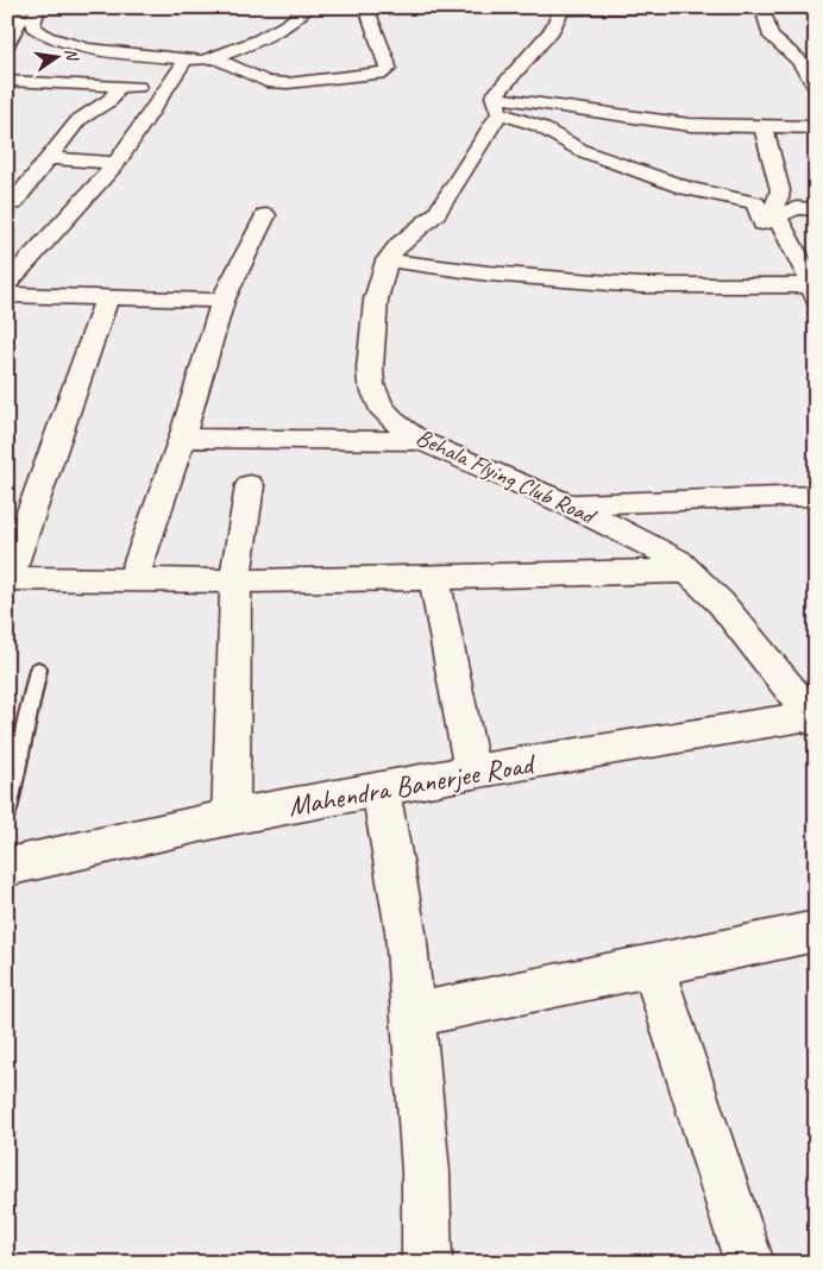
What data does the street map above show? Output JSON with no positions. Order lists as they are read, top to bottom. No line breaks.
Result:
{"streets":{"street":["Behala Flying Club Road","Mahendra Banerjee Road"]},"crossings":[["Behala Flying Club Road","Mahendra Banerjee Road"]],"north":"right"}
